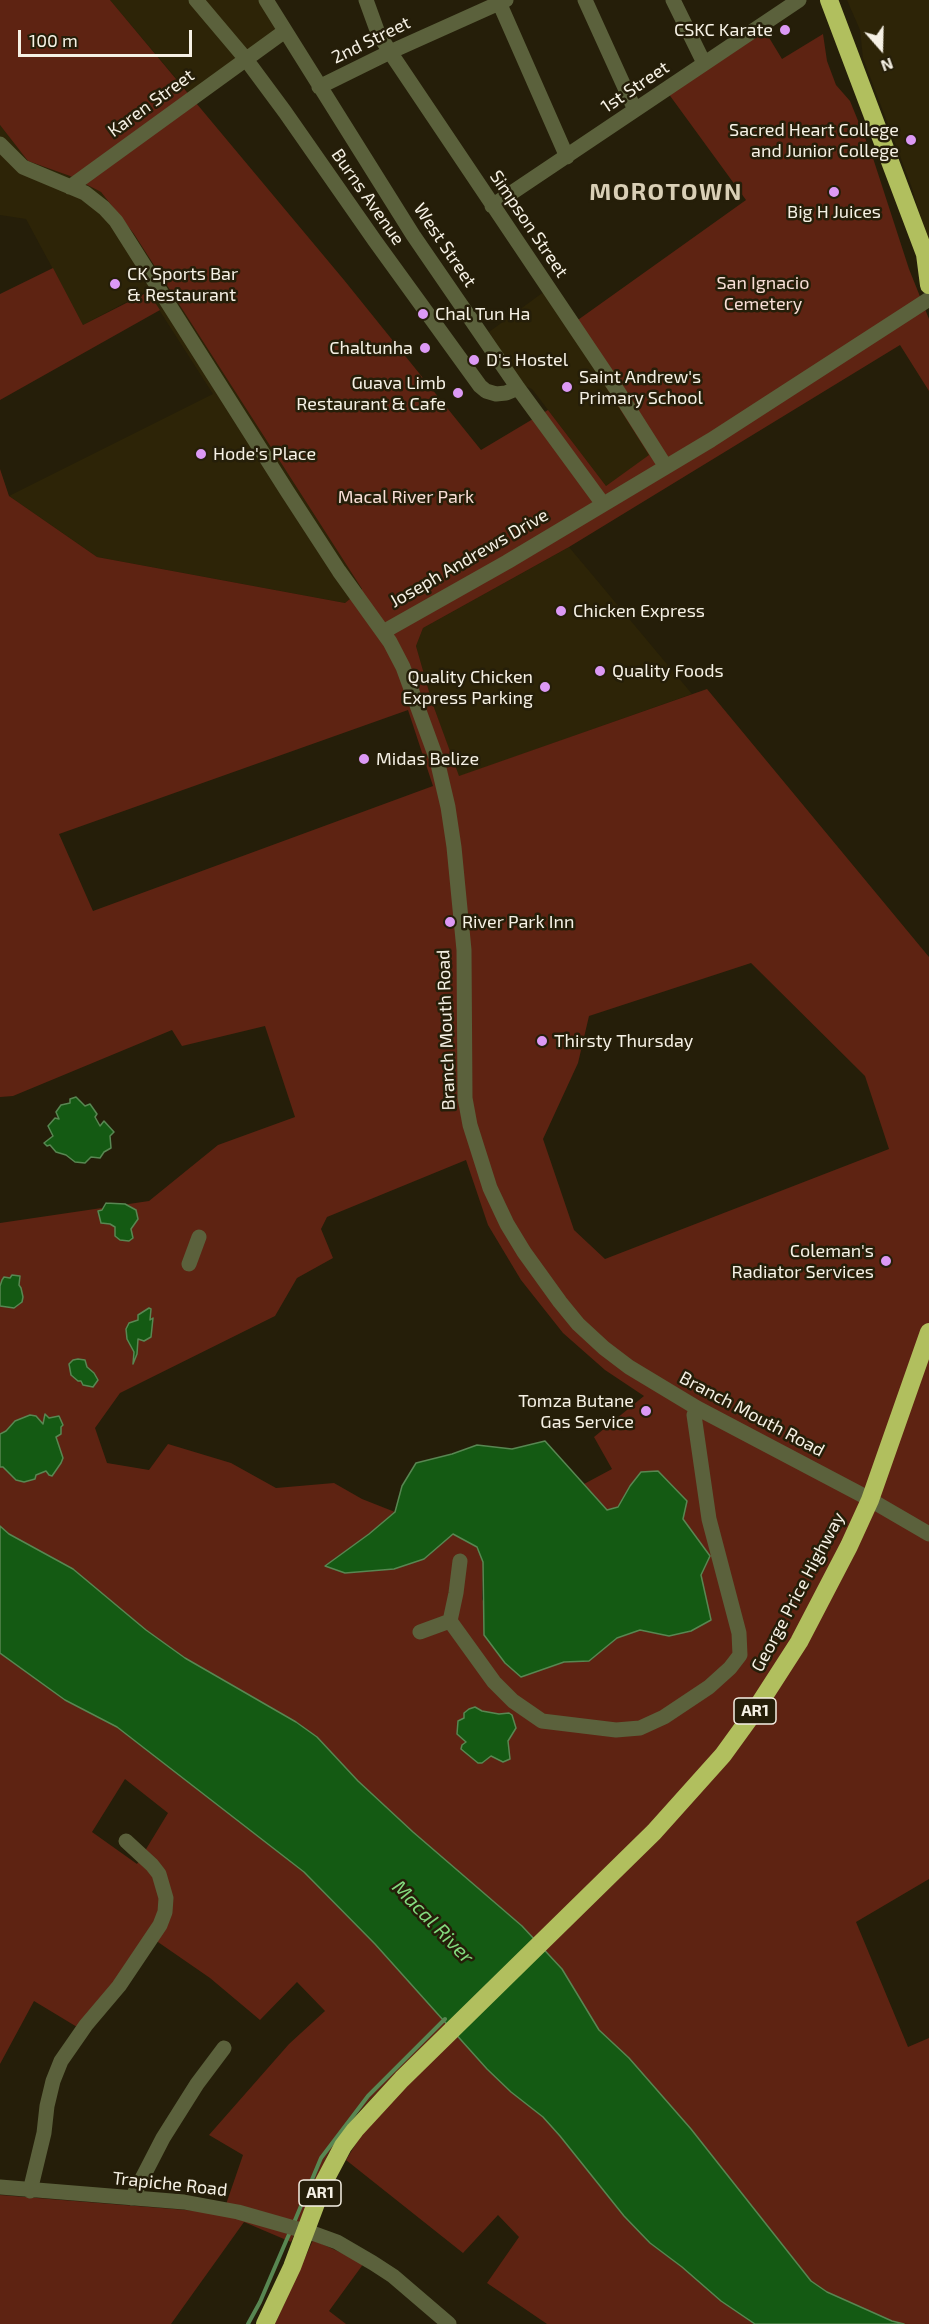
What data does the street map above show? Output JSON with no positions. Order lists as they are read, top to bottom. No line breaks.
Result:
{"streets":{"highway":["George Price Highway","AR1"],"street":["2nd Street","1st Street","Karen Street","Burns Avenue","Simpson Street","West Street","Joseph Andrews Drive","Branch Mouth Road","Trapiche Road"]},"crossings":[["2nd Street","Simpson Street"],["2nd Street","West Street"],["1st Street","Simpson Street"],["Karen Street","Burns Avenue"],["Karen Street","West Street"],["Karen Street","Joseph Andrews Drive"],["Burns Avenue","West Street"],["Simpson Street","Joseph Andrews Drive"],["West Street","Joseph Andrews Drive"],["Joseph Andrews Drive","Branch Mouth Road"],["Branch Mouth Road","George Price Highway"],["George Price Highway","AR1"],["George Price Highway","Trapiche Road"],["AR1","Trapiche Road"]],"districts":["MOROTOWN"],"water":["Macal River"],"parks":["San Ignacio Cemetery","Macal River Park"],"places":["CSKC Karate","Sacred Heart College and Junior College","Big H Juices","CK Sports Bar & Restaurant","Chal Tun Ha","Chaltunha","D's Hostel","Saint Andrew's Primary School","Guava Limb Restaurant & Cafe","Hode's Place","Chicken Express","Quality Foods","Quality Chicken Express Parking","Midas Belize","River Park Inn","Thirsty Thursday","Coleman's Radiator Services","Tomza Butane Gas Service"],"scale_bar":"100 m","north":"bottom"}
